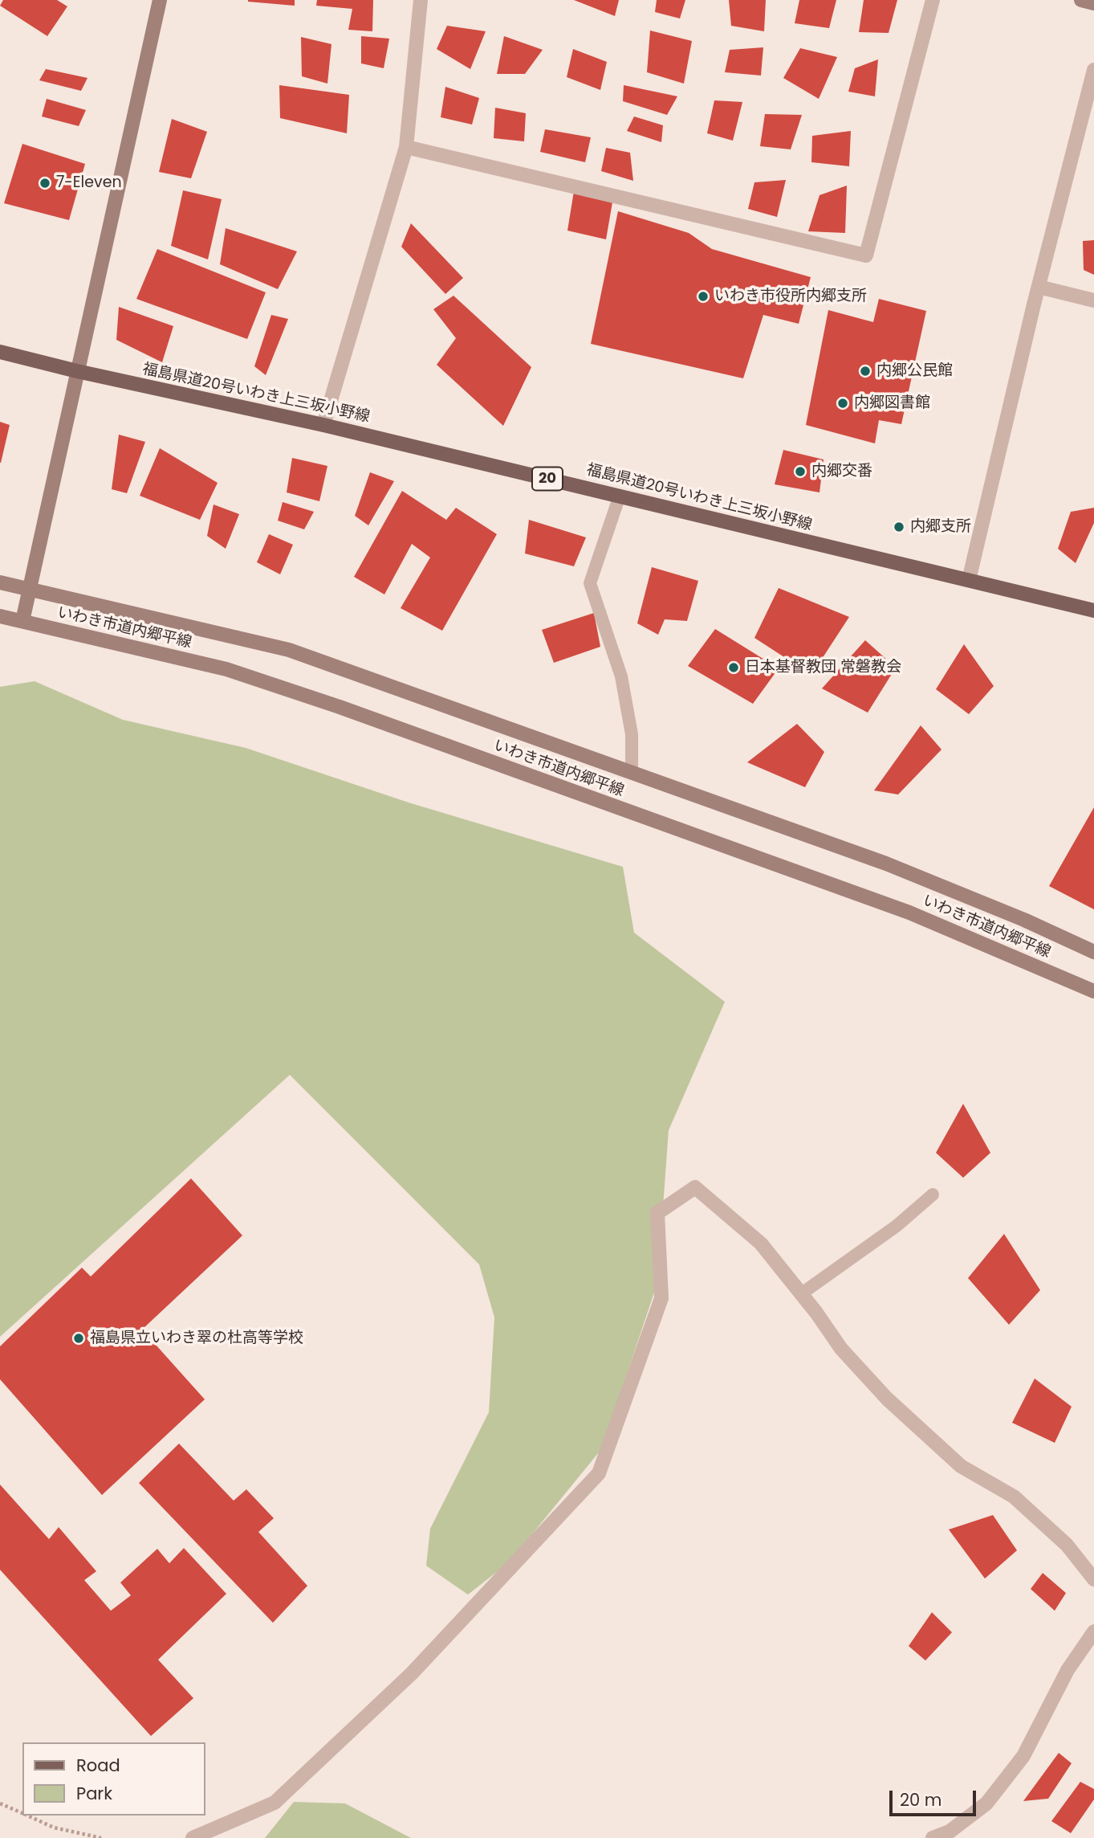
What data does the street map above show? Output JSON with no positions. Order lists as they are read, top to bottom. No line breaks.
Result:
{"streets":{"main road":["福島県道20号いわき上三坂小野線","20"],"street":["いわき市道内郷平線"]},"places":["7-Eleven","いわき市役所内郷支所","内郷公民館","内郷図書館","内郷交番","内郷支所","日本基督教団 常磐教会","福島県立いわき翠の杜高等学校"],"legend":["Road","Park"],"scale_bar":"20 m"}
